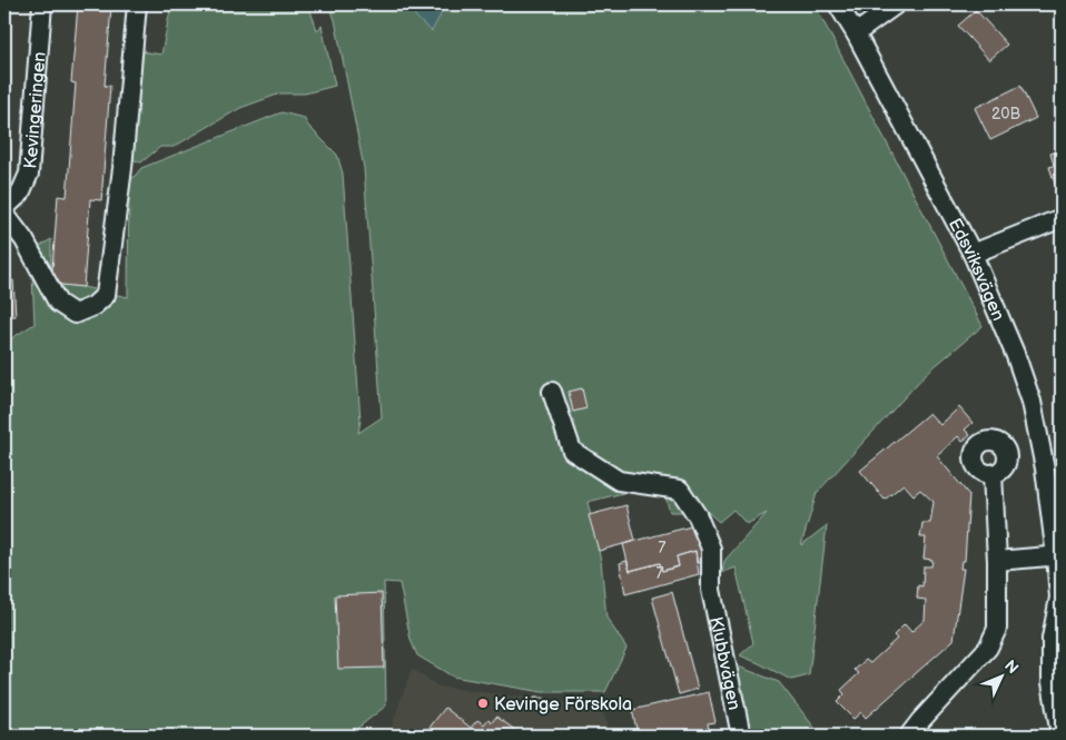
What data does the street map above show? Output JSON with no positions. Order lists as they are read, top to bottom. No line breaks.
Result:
{"streets":{"street":["Kevingeringen","Edsviksvägen","Klubbvägen"]},"places":["Kevinge Förskola"],"house_numbers":["20B","7","7"],"north":"top right"}
